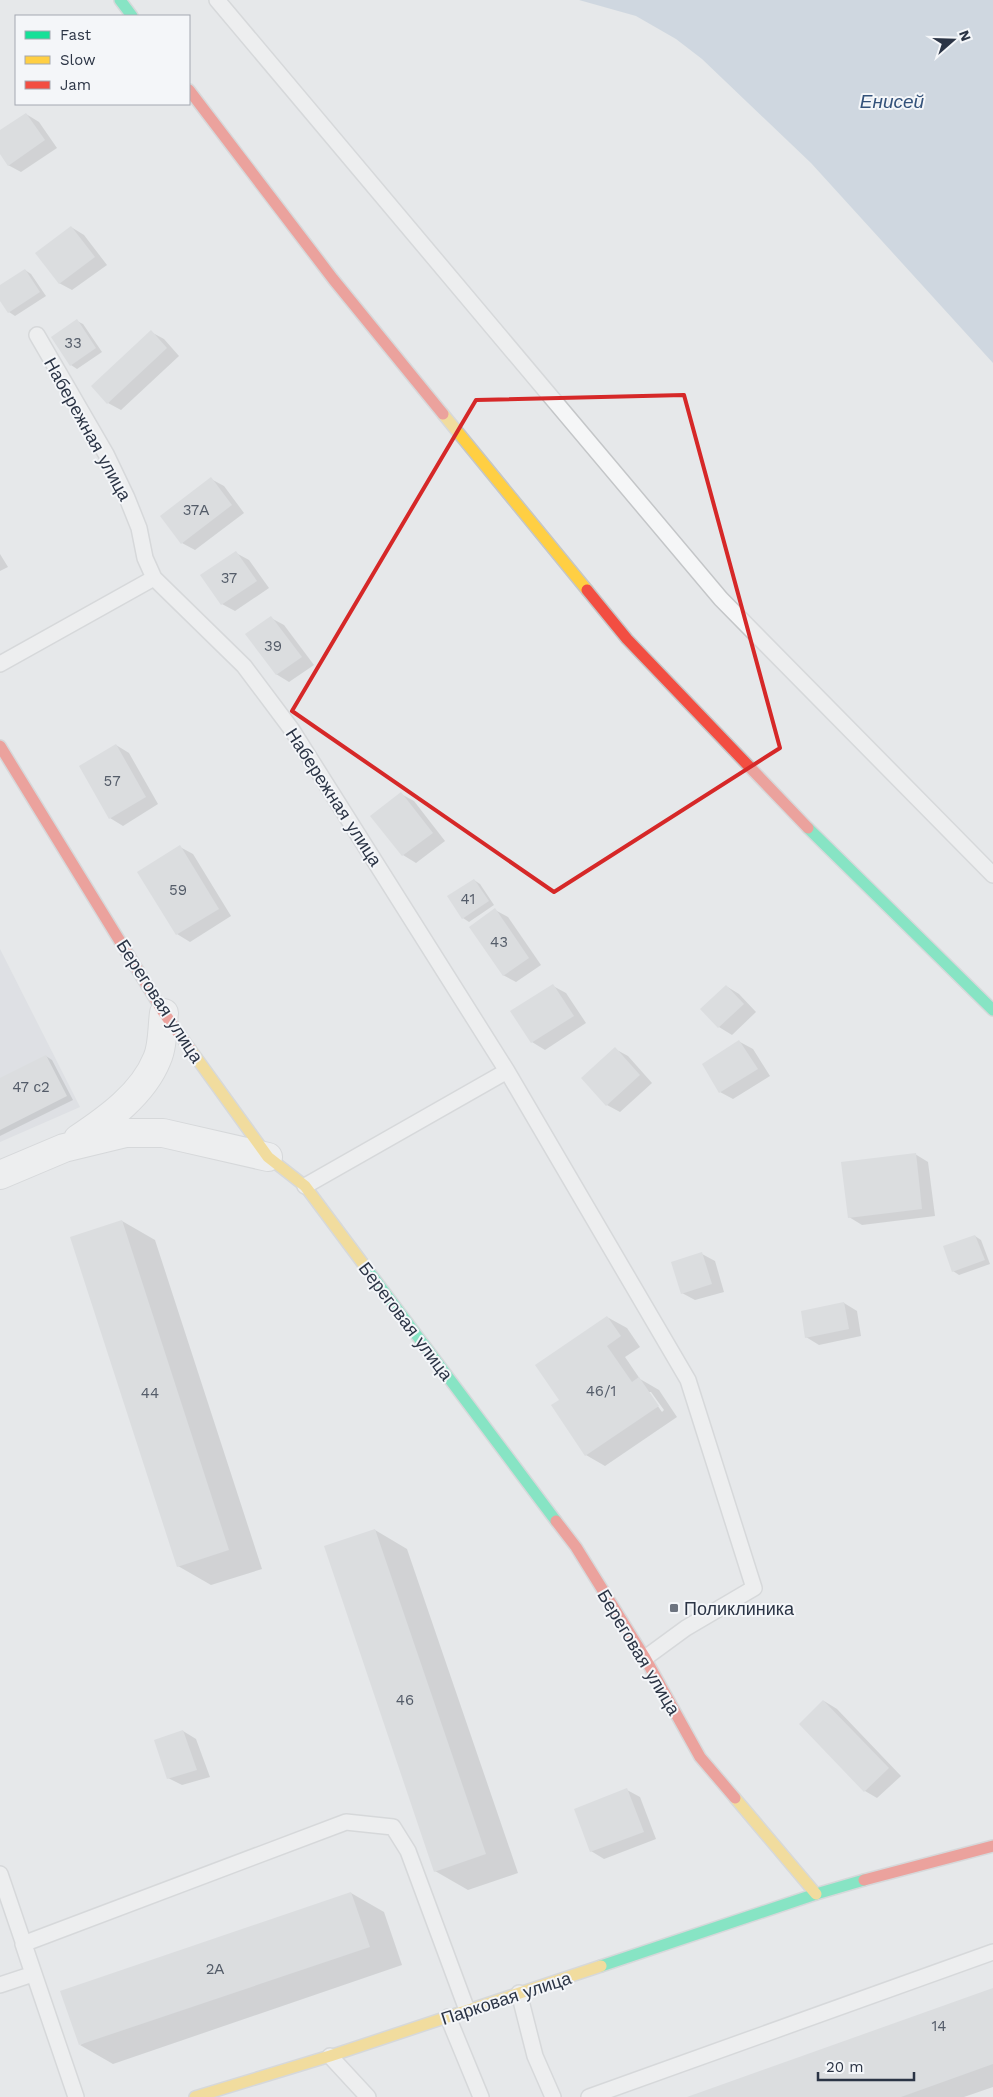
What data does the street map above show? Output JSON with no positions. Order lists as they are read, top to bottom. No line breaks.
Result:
{"streets":{"street":["Береговая улица","Парковая улица"],"lane":["Набережная улица"]},"crossings":[["Набережная улица","Береговая улица"],["Береговая улица","Парковая улица"]],"water":["Енисей"],"places":{"transit":["Поликлиника"]},"house_numbers":["33","37А","37","39","57","59","41","43","47 с2","46/1","44","46","2А","14"],"legend":["Fast","Slow","Jam"],"scale_bar":"20 m","north":"right"}
